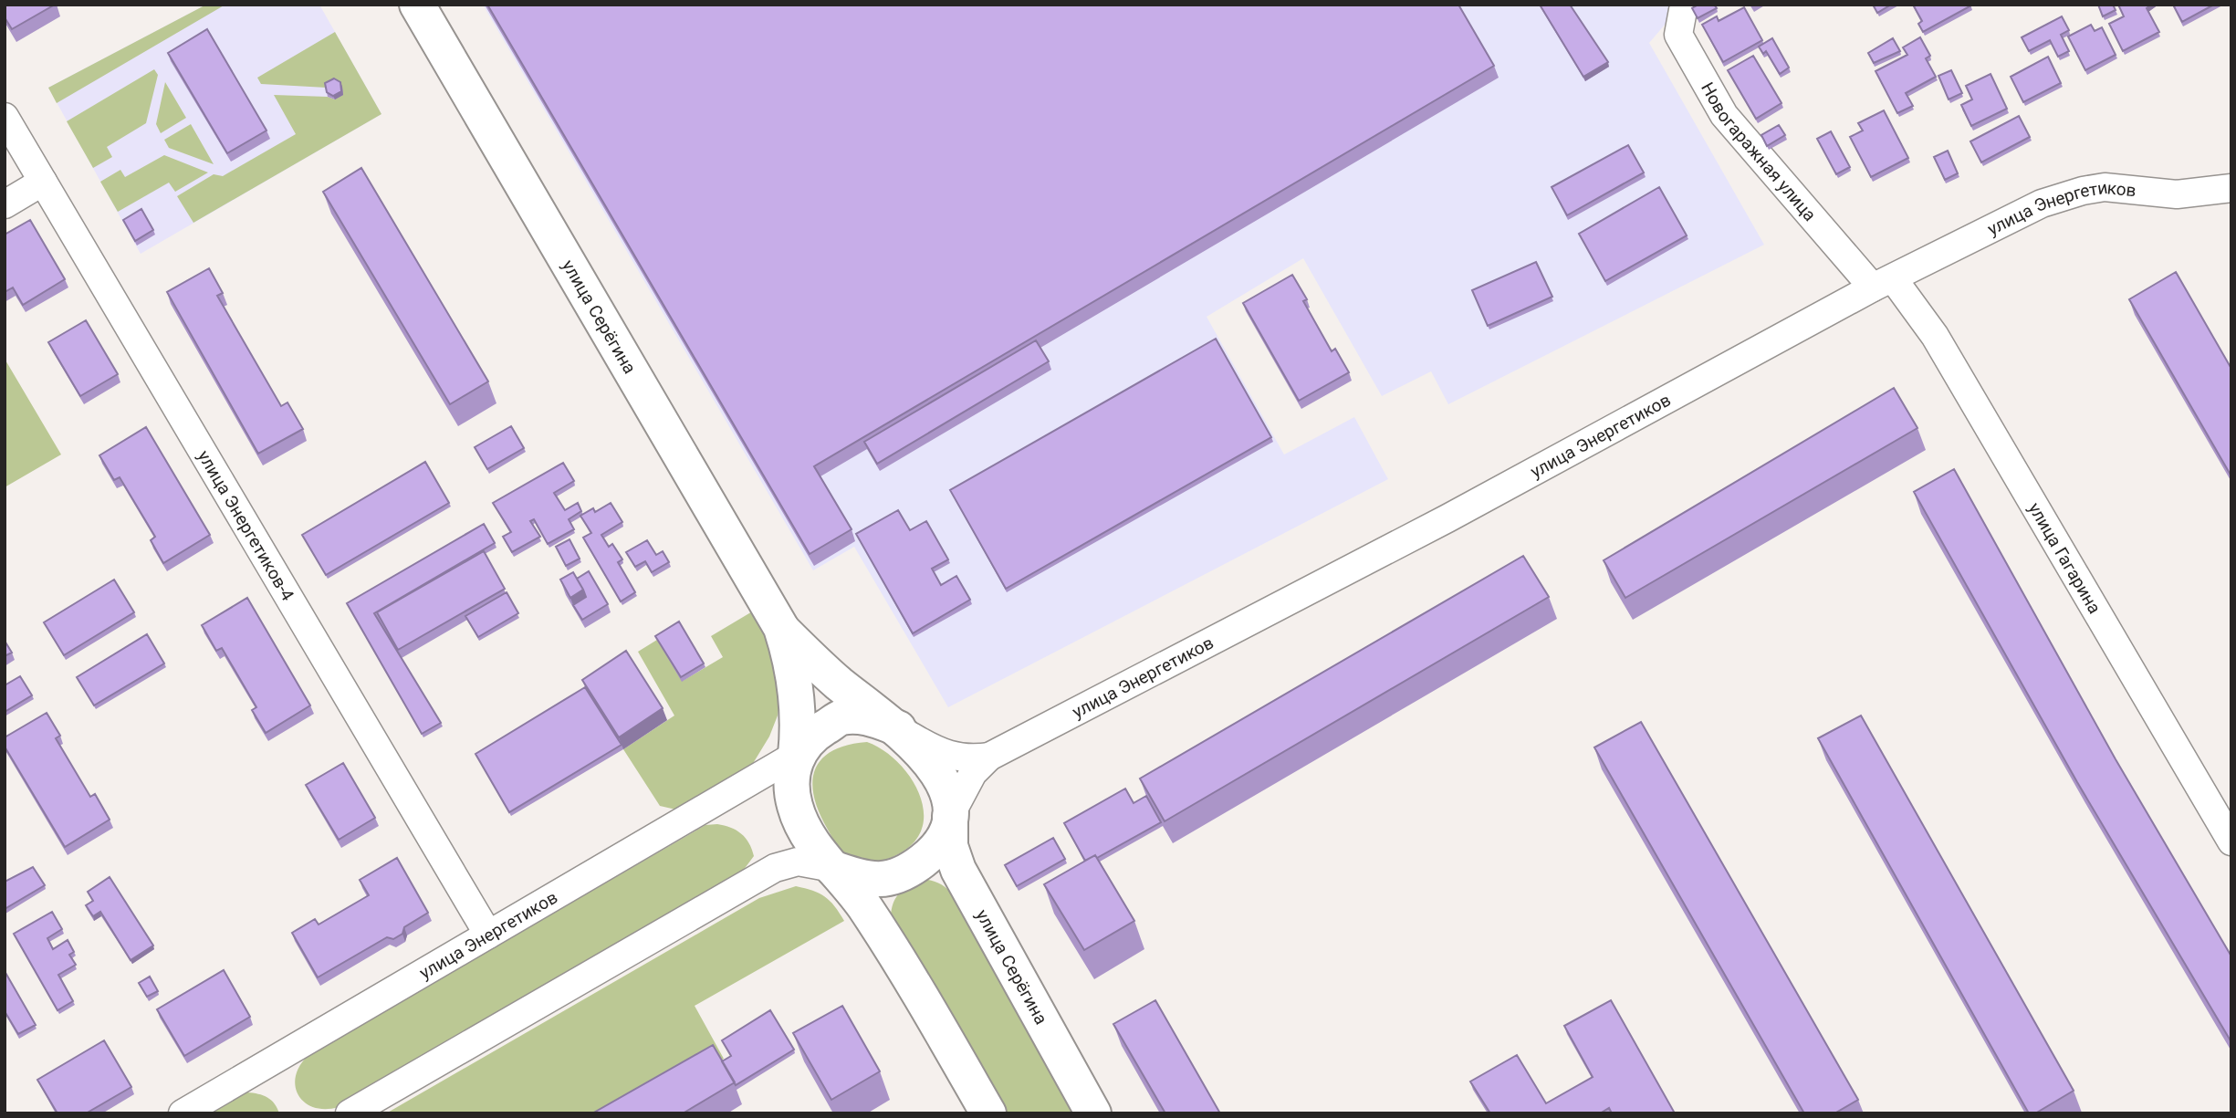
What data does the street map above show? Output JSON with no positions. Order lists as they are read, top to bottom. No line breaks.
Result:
{"streets":{"main road":["улица Серёгина"],"street":["Новогаражная улица","улица Энергетиков","улица Энергетиков-4","улица Гагарина"]},"crossings":[["Новогаражная улица","улица Энергетиков"],["Новогаражная улица","улица Гагарина"],["улица Энергетиков","улица Серёгина"],["улица Энергетиков","улица Энергетиков-4"],["улица Энергетиков","улица Гагарина"]]}
